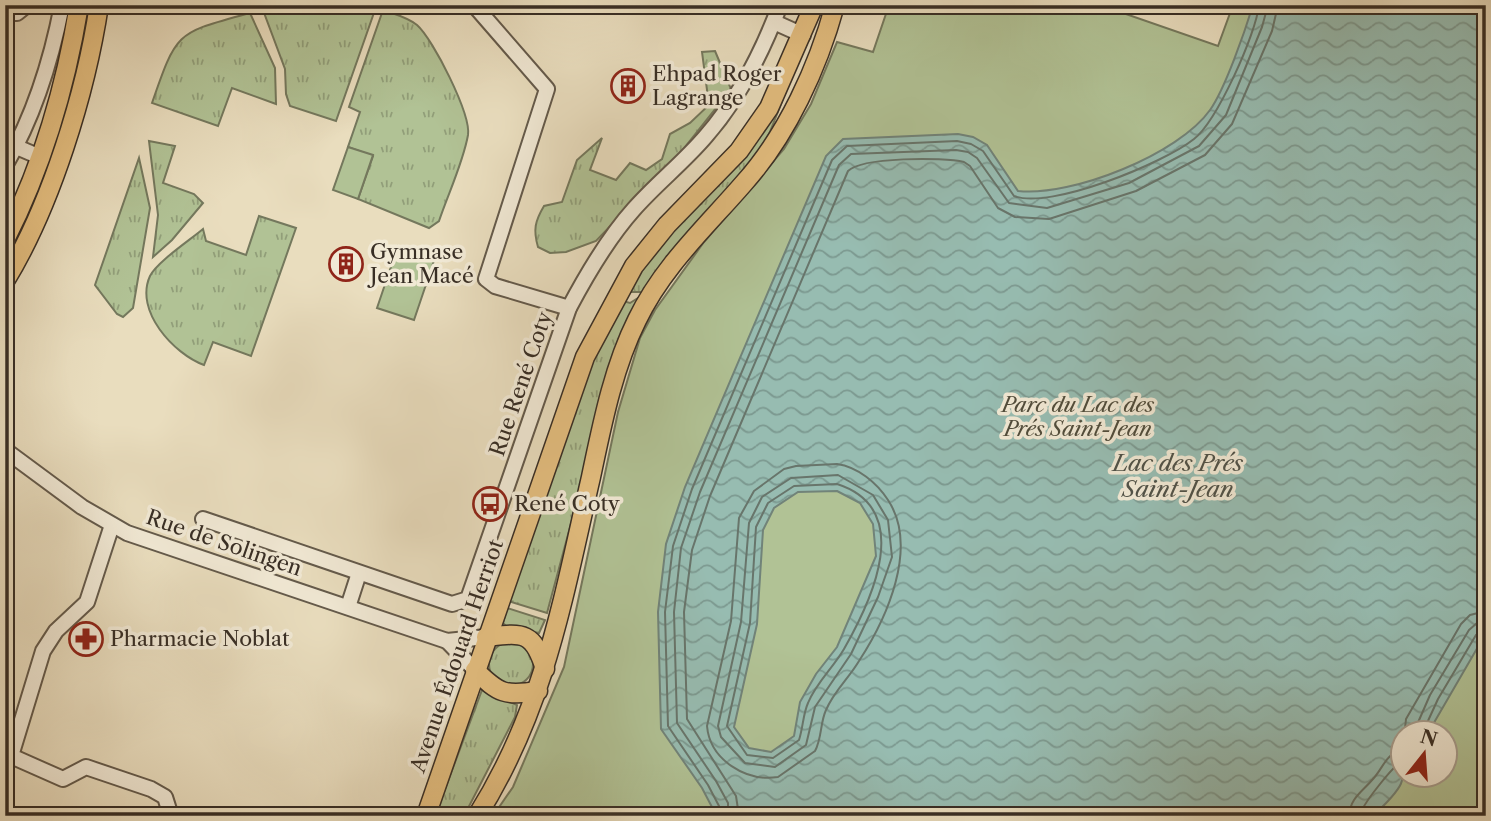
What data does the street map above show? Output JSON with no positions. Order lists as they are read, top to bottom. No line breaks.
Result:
{"streets":{"main road":["Avenue Édouard Herriot"],"street":["Rue René Coty","Rue de Solingen"]},"crossings":[["Rue de Solingen","Avenue Édouard Herriot"]],"water":["Lac des Prés Saint-Jean"],"parks":["Parc du Lac des Prés Saint-Jean"],"places":{"building":["Ehpad Roger Lagrange","Gymnase Jean Macé"],"bus stop":["René Coty"],"pharmacy":["Pharmacie Noblat"]},"north":"top"}
